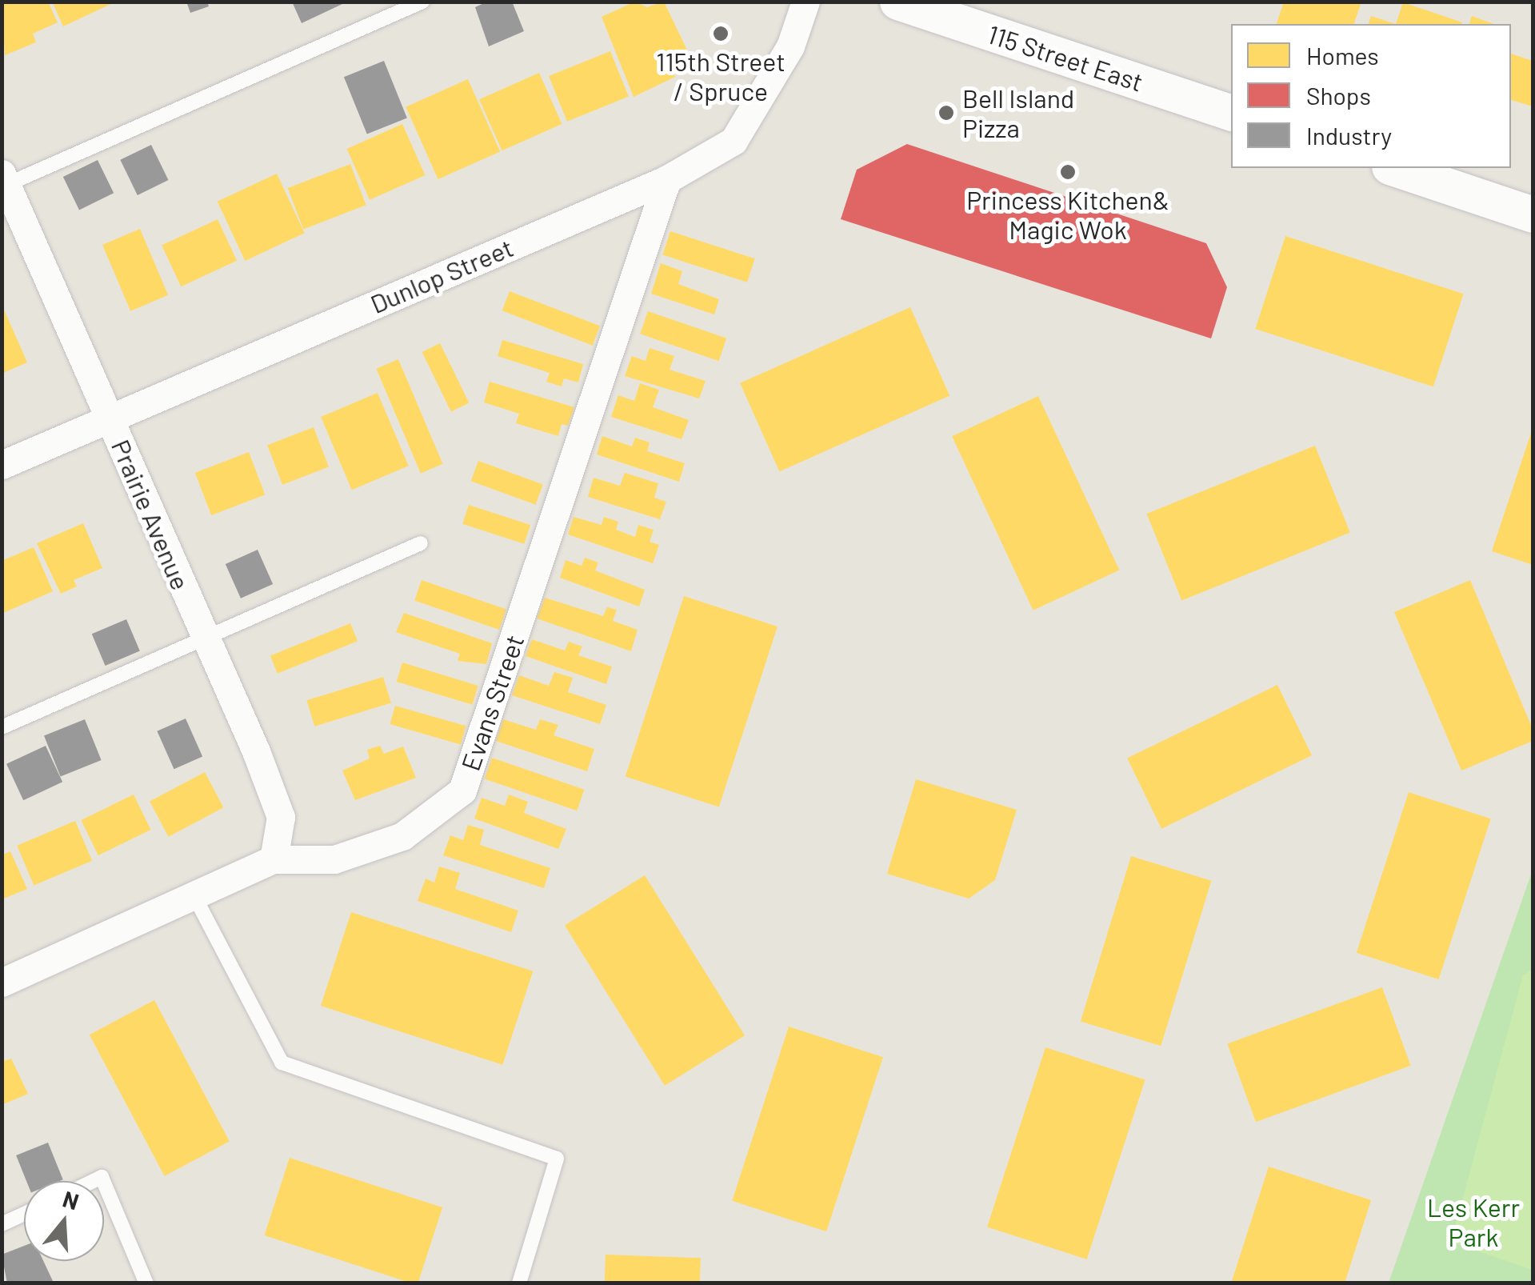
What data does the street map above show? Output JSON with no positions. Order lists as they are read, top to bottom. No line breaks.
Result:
{"streets":{"street":["115 Street East","Dunlop Street","Prairie Avenue","Evans Street"]},"crossings":[["Dunlop Street","Prairie Avenue"],["Dunlop Street","Evans Street"],["Prairie Avenue","Evans Street"]],"parks":["Les Kerr Park"],"places":["115th Street / Spruce","Bell Island Pizza","Princess Kitchen& Magic Wok"],"legend":["Homes","Shops","Industry"],"north":"top"}
